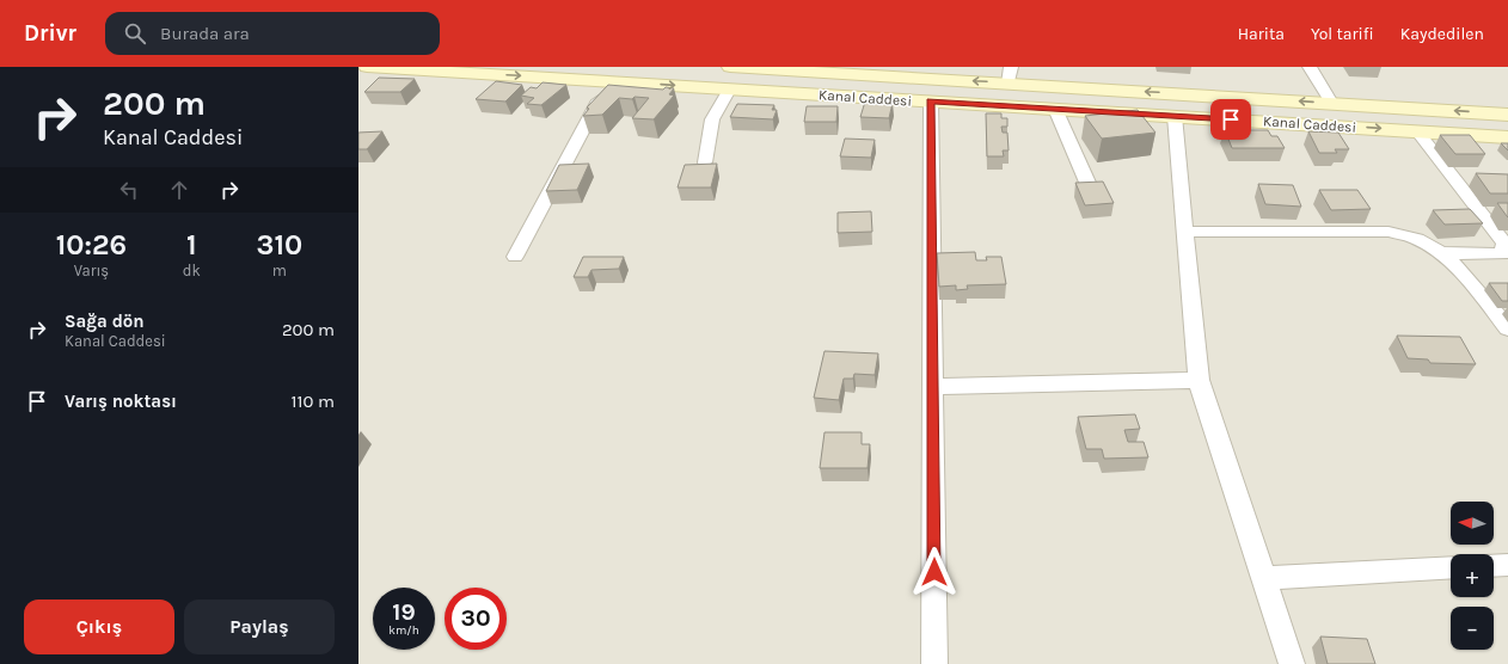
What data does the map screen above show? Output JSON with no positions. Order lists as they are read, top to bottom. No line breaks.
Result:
{"streets":{"main road":["Kanal Caddesi"]},"north":"left","page":{"header":"Drivr","search":"Burada ara","nav":["Harita","Yol tarifi","Kaydedilen"],"turn":["200 m","Kanal Caddesi"],"eta":["10:26","Varış","1","dk","310","m"],"list":[{"name":"Sağa dön","note":"Kanal Caddesi","value":"200 m"},{"name":"Varış noktası","value":"110 m"}],"map_buttons":["+","−"],"speed":"19 km/h","limit":"30","buttons":["Çıkış","Paylaş"]}}
